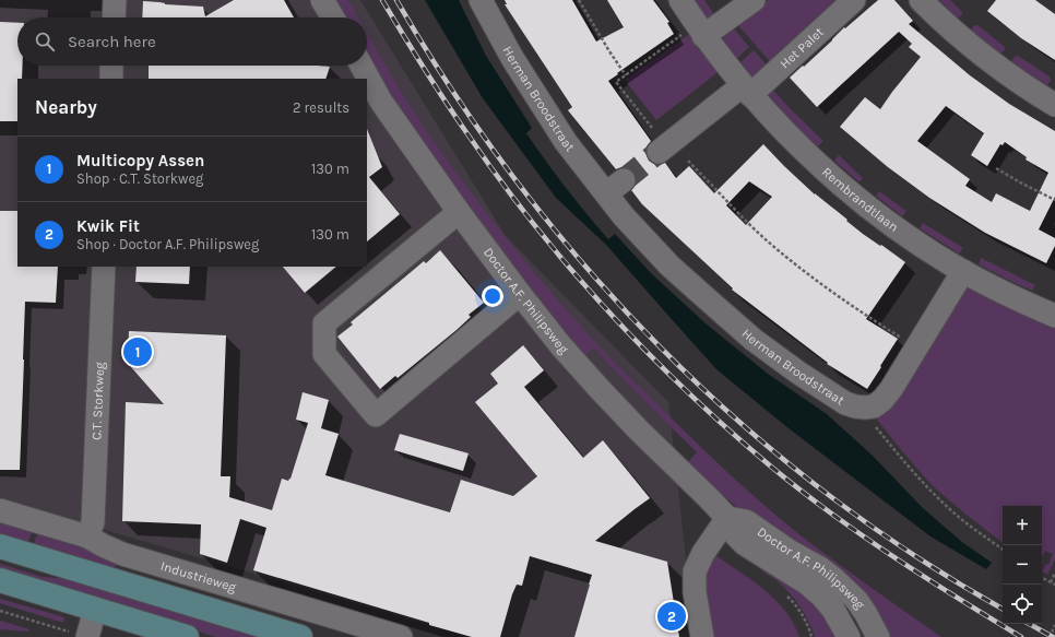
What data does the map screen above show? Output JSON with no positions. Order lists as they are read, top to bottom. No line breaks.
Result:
{"streets":{"street":["Het Palet","Herman Broodstraat","Rembrandtlaan","Doctor A.F. Philipsweg","C.T. Storkweg","Industrieweg"]},"crossings":[["Het Palet","Rembrandtlaan"],["C.T. Storkweg","Industrieweg"]],"page":{"search":"Search here","heading":["Nearby","2 results"],"list":[{"mark":"1","name":"Multicopy Assen","note":"Shop · C.T. Storkweg","value":"130 m"},{"mark":"2","name":"Kwik Fit","note":"Shop · Doctor A.F. Philipsweg","value":"130 m"}],"pins":["1","2"],"map_buttons":["+","−"]}}
